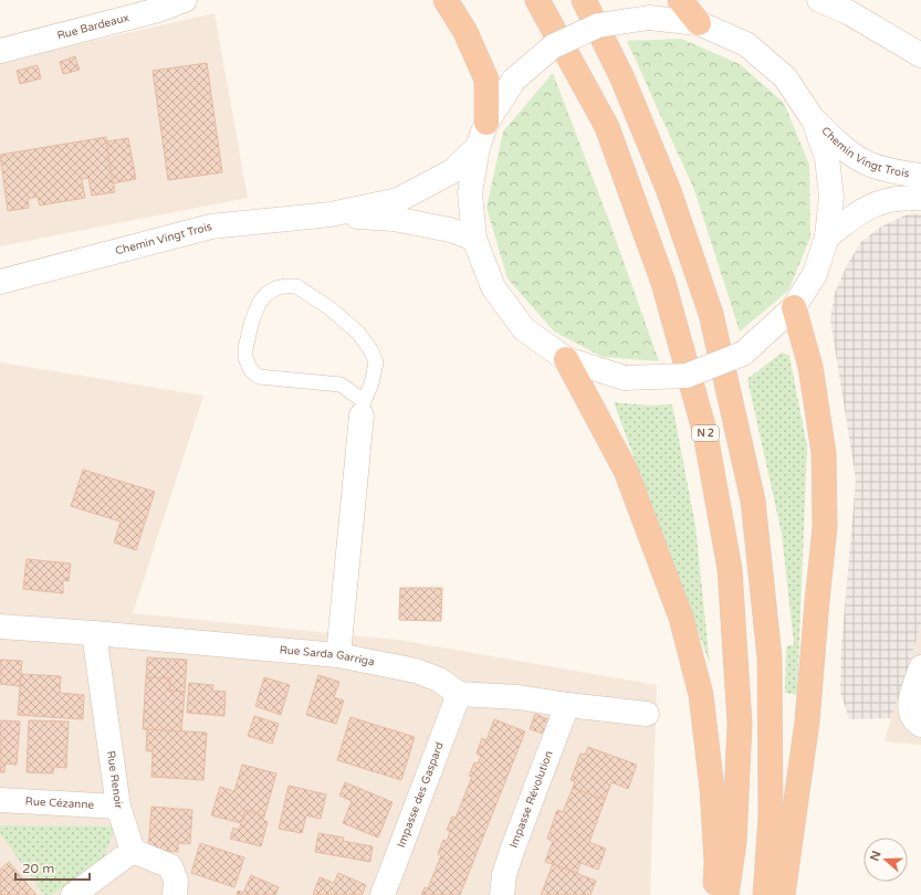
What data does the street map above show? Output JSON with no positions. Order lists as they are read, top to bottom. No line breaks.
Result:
{"streets":{"highway":["N 2"],"street":["Rue Bardeaux","Chemin Vingt Trois","Rue Sarda Garriga","Rue Renoir","Impasse des Gaspard","Impasse Révolution","Rue Cézanne"]},"crossings":[["Rue Sarda Garriga","Rue Renoir"],["Rue Sarda Garriga","Impasse des Gaspard"],["Rue Renoir","Rue Cézanne"]],"scale_bar":"20 m","north":"left"}
